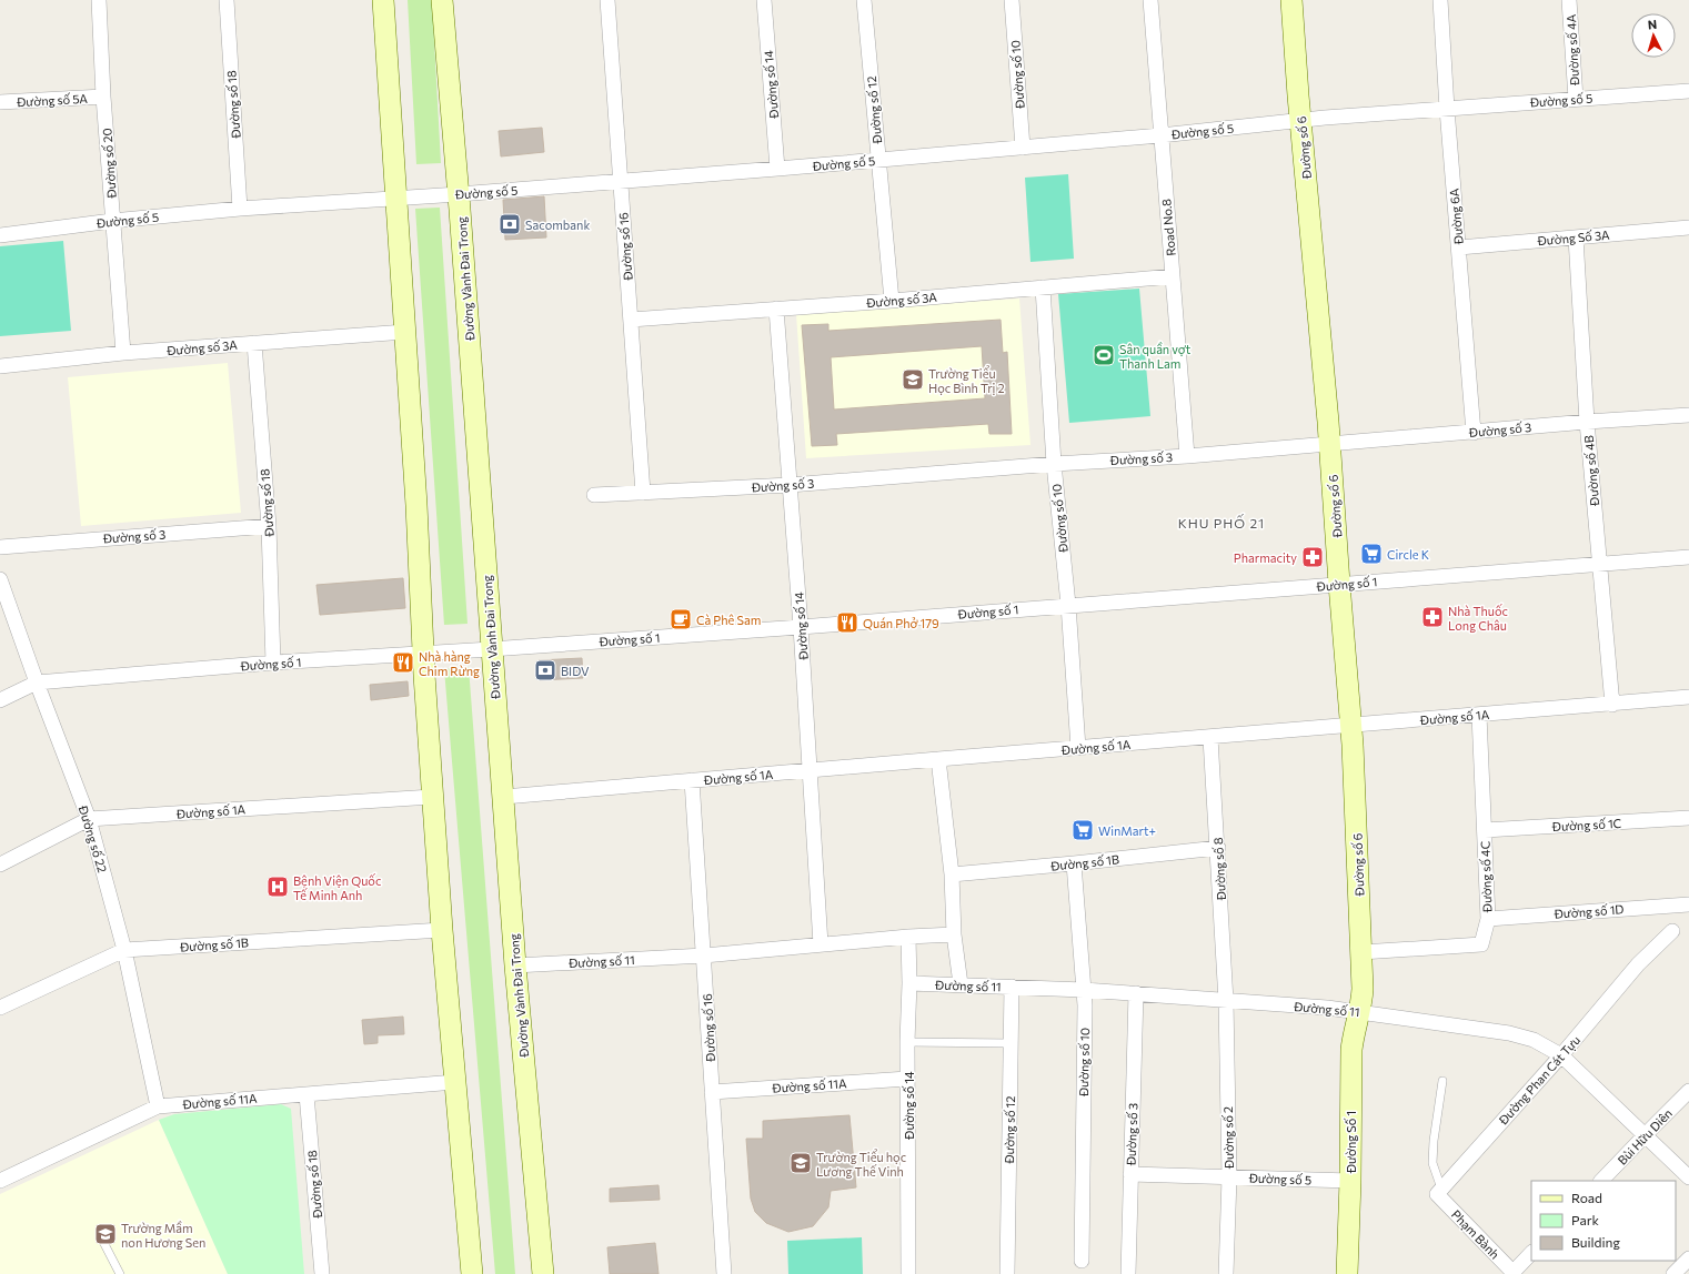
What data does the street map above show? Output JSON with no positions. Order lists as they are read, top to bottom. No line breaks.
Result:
{"streets":{"street":["Đường số 4A","Đường số 10","Đường số 14","Đường số 5A","Đường số 5","Đường số 18","Đường số 12","Đường số 6","Đường số 20","Đường 6A","Road No.8","Đường Số 3A","Đường số 16","Đường Vành Đai Trong","Đường số 3A","Đường số 3","Đường số 4B","Đường số 1","Đường số 1A","Đường số 1C","Đường số 22","Đường số 1B","Đường số 8","Đường số 4C","Đường số 1D","Đường số 11","Đường Phan Cát Tựu","Đường số 11A","Bùi Hữu Diên","Đường số 2","Đường Số 1","Phạm Bành"]},"crossings":[["Đường số 4A","Đường số 5"],["Đường số 10","Đường số 5"],["Đường số 10","Đường số 3A"],["Đường số 10","Đường số 3"],["Đường số 10","Đường số 1"],["Đường số 10","Đường số 1A"],["Đường số 10","Đường số 1B"],["Đường số 10","Đường số 11"],["Đường số 14","Đường số 5"],["Đường số 14","Đường số 3A"],["Đường số 14","Đường số 3"],["Đường số 14","Đường số 1"],["Đường số 14","Đường số 1A"],["Đường số 14","Đường số 11"],["Đường số 14","Đường số 11A"],["Đường số 5A","Đường số 20"],["Đường số 5","Đường số 18"],["Đường số 5","Đường số 12"],["Đường số 5","Đường số 6"],["Đường số 5","Đường số 20"],["Đường số 5","Đường 6A"],["Đường số 5","Road No.8"],["Đường số 5","Đường số 16"],["Đường số 5","Đường Vành Đai Trong"],["Đường số 5","Đường số 3"],["Đường số 5","Đường số 2"],["Đường số 5","Đường Số 1"],["Đường số 18","Đường số 3A"],["Đường số 18","Đường số 3"],["Đường số 18","Đường số 1"],["Đường số 18","Đường số 11A"],["Đường số 12","Đường số 3A"],["Đường số 12","Đường số 11"],["Đường số 6","Đường số 3"],["Đường số 6","Đường số 1"],["Đường số 6","Đường số 1A"],["Đường số 6","Đường số 4C"],["Đường số 6","Đường số 11"],["Đường số 6","Đường Số 1"],["Đường số 20","Đường số 3A"],["Đường 6A","Đường Số 3A"],["Đường 6A","Đường số 3"],["Road No.8","Đường số 3A"],["Road No.8","Đường số 3"],["Đường Số 3A","Đường số 4B"],["Đường số 16","Đường số 3A"],["Đường số 16","Đường số 3"],["Đường số 16","Đường số 1A"],["Đường số 16","Đường số 11"],["Đường số 16","Đường số 11A"],["Đường Vành Đai Trong","Đường số 1"],["Đường Vành Đai Trong","Đường số 1A"],["Đường Vành Đai Trong","Đường số 11"],["Đường số 3","Đường số 4B"],["Đường số 3","Đường số 11"],["Đường số 4B","Đường số 1"],["Đường số 4B","Đường số 1A"],["Đường số 1","Đường số 22"],["Đường số 1A","Đường số 22"],["Đường số 1A","Đường số 8"],["Đường số 1A","Đường số 4C"],["Đường số 1C","Đường số 4C"],["Đường số 22","Đường số 1B"],["Đường số 22","Đường số 11A"],["Đường số 1B","Đường số 8"],["Đường số 8","Đường số 11"],["Đường số 8","Đường số 2"],["Đường số 4C","Đường số 1D"],["Đường số 11","Đường Phan Cát Tựu"],["Đường số 11","Bùi Hữu Diên"],["Đường số 11","Đường số 2"],["Đường số 11","Đường Số 1"],["Đường Phan Cát Tựu","Phạm Bành"]],"districts":["KHU PHỐ 21"],"places":{"bank":["Sacombank","BIDV"],"sports":["Sân quần vợt Thanh Lam"],"school or university":["Trường Tiểu Học Bình Trị 2","Trường Tiểu học Lương Thế Vinh","Trường Mầm non Hương Sen"],"supermarket":["Circle K","WinMart+"],"pharmacy":["Pharmacity","Nhà Thuốc Long Châu"],"cafe":["Cà Phê Sam"],"restaurant":["Quán Phở 179","Nhà hàng Chim Rừng"],"hospital":["Bệnh Viện Quốc Tế Minh Anh"]},"legend":["Road","Park","Building"],"north":"top"}
